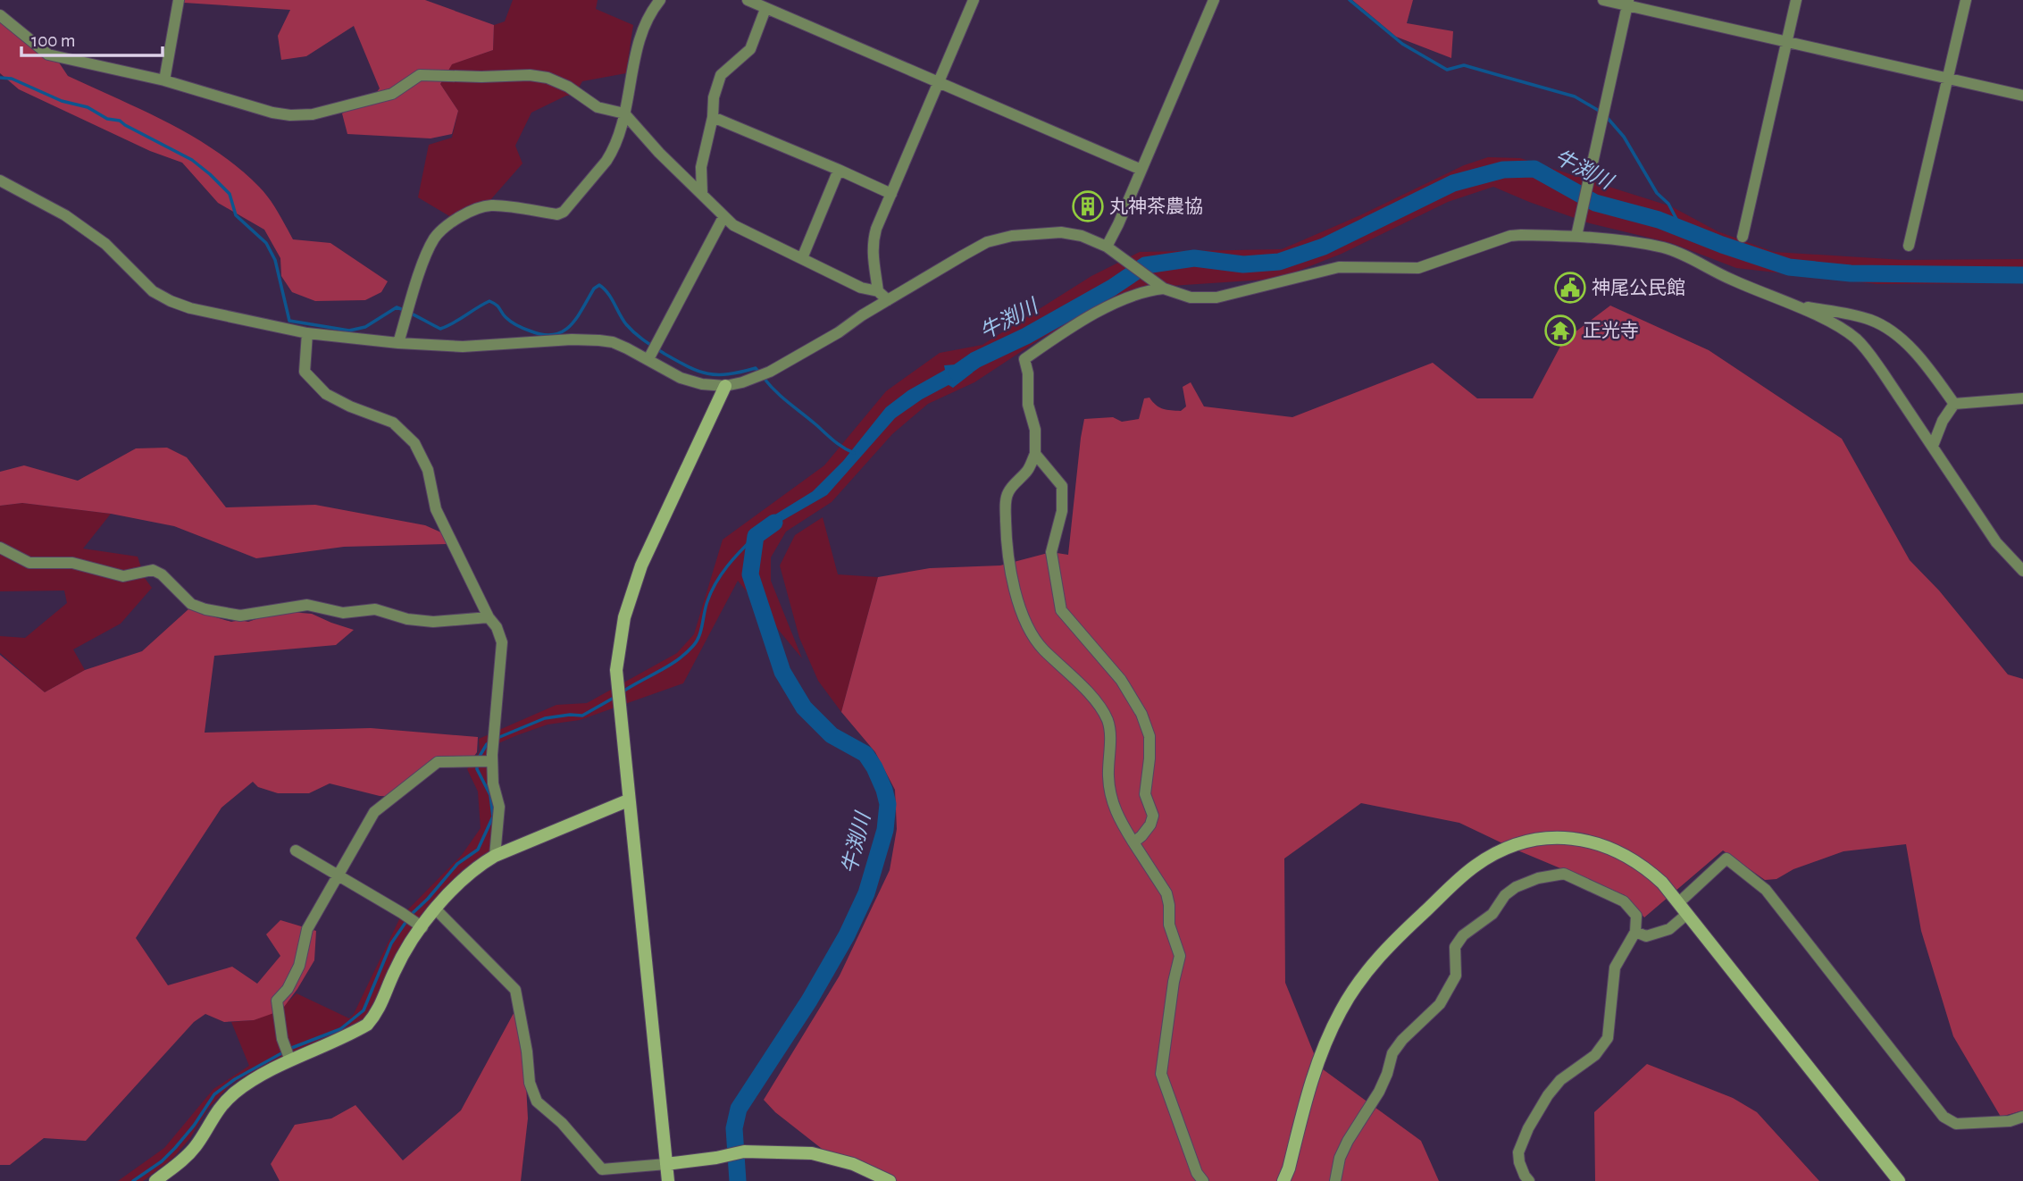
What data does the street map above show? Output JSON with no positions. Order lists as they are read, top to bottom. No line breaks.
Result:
{"water":["牛渕川"],"places":{"building":["丸神茶農協"],"public building":["神尾公民館"],"temple":["正光寺"]},"scale_bar":"100 m"}
